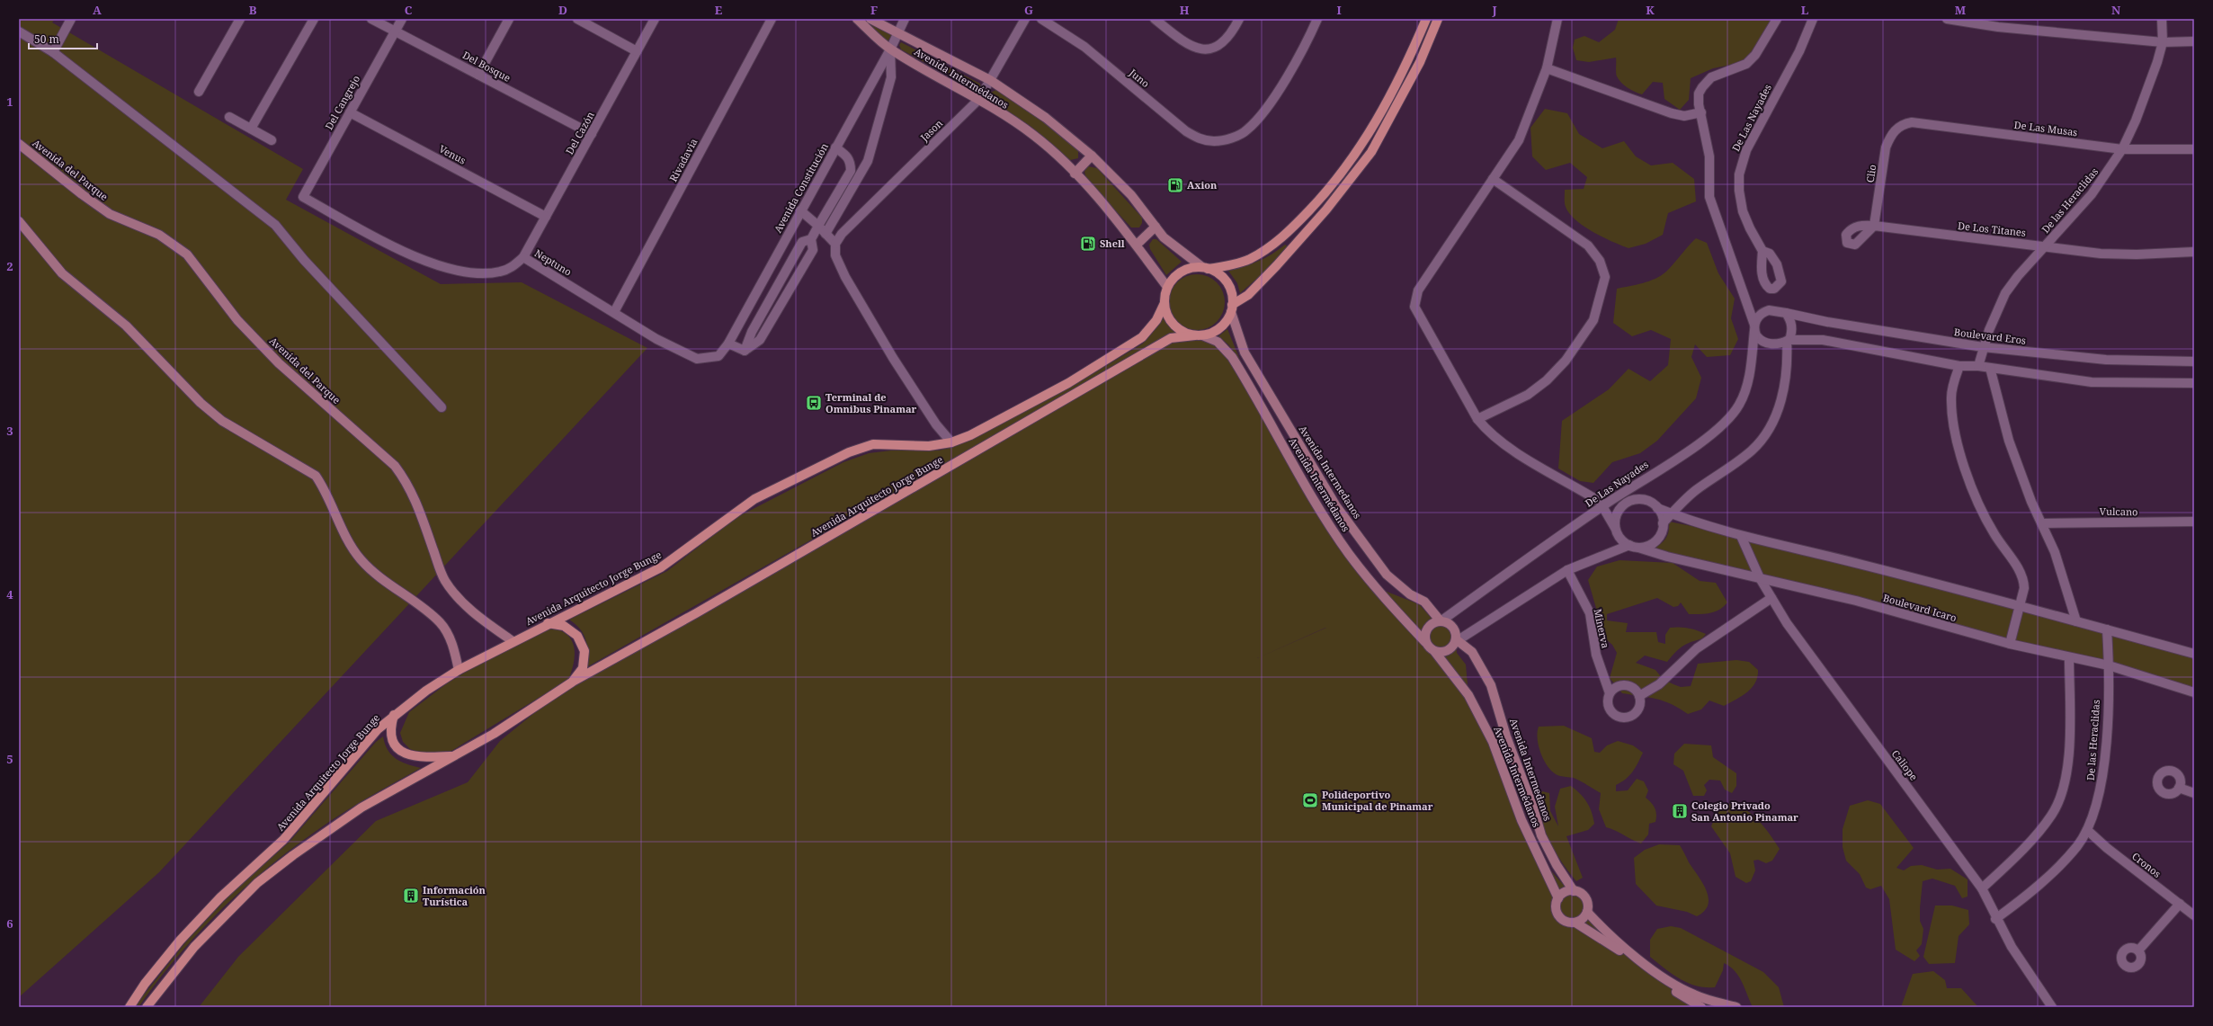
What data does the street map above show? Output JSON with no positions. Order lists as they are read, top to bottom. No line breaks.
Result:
{"streets":{"main road":["Avenida Intermédanos","Avenida del Parque","Avenida Intermedanos","Avenida Arquitecto Jorge Bunge"],"street":["Del Bosque","Juno","Del Cangrejo","De Las Nayades","De Las Musas","Jason","Del Cazón","Venus","Rivadavia","Clio","Avenida Constitución","De las Heraclidas","De Los Titanes","Neptuno","Boulevard Eros","Vulcano","Boulevard Icaro","Minerva","Caliope","Cronos"]},"crossings":[["Del Bosque","Del Cangrejo"],["Del Bosque","Del Cazón"],["Avenida Intermédanos","De Las Nayades"],["Avenida Intermédanos","Jason"],["Avenida Intermédanos","Avenida Constitución"],["Avenida Intermédanos","Avenida Intermedanos"],["Avenida Intermédanos","Avenida Arquitecto Jorge Bunge"],["Del Cangrejo","Venus"],["Del Cangrejo","Neptuno"],["De Las Nayades","Boulevard Eros"],["De Las Nayades","Avenida Intermedanos"],["De Las Musas","Clio"],["De Las Musas","De las Heraclidas"],["Del Cazón","Venus"],["Del Cazón","Neptuno"],["Rivadavia","Neptuno"],["Avenida del Parque","Avenida Arquitecto Jorge Bunge"],["Clio","De Los Titanes"],["Avenida Constitución","Neptuno"],["De las Heraclidas","De Los Titanes"],["De las Heraclidas","Boulevard Eros"],["De las Heraclidas","Boulevard Icaro"],["De las Heraclidas","Caliope"],["De las Heraclidas","Cronos"],["Avenida Intermedanos","Avenida Arquitecto Jorge Bunge"],["Boulevard Icaro","Caliope"]],"places":{"fuel station":["Axion","Shell"],"bus stop":["Terminal de Omnibus Pinamar"],"sports":["Polideportivo Municipal de Pinamar"],"building":["Colegio Privado San Antonio Pinamar","Información Turística"]},"scale_bar":"50 m","grid":{"columns":["A","B","C","D","E","F","G","H","I","J","K","L","M","N"],"rows":["1","2","3","4","5","6"]}}
